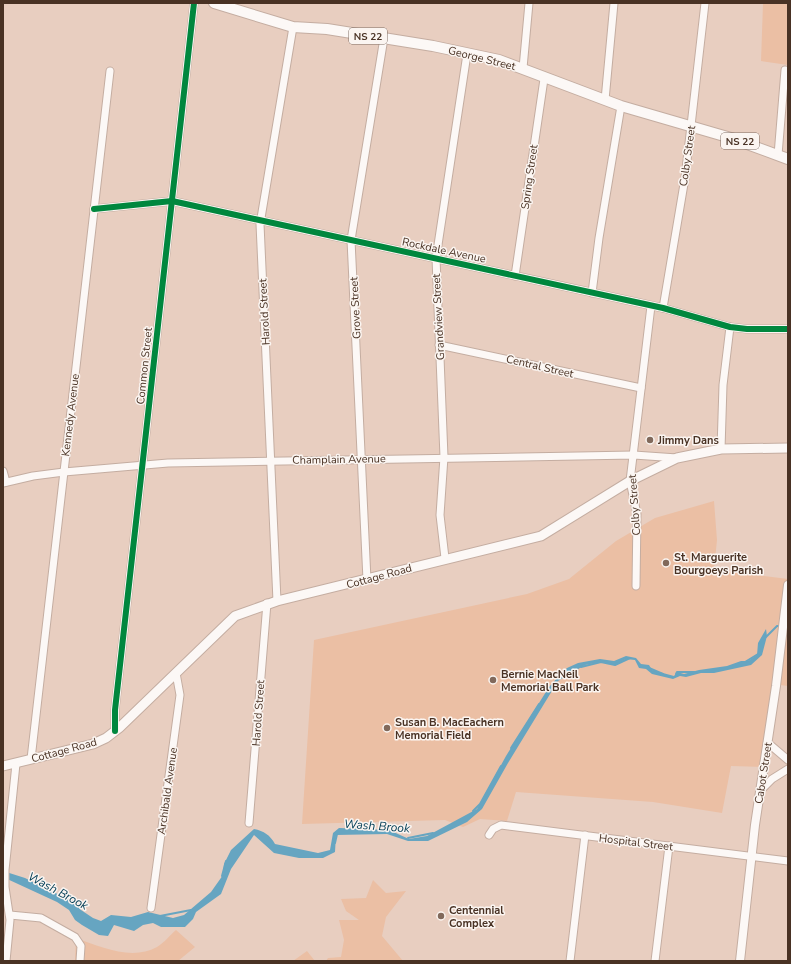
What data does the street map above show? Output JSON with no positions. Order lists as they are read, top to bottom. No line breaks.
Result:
{"streets":{"main road":["NS 22","George Street","Cottage Road"],"street":["Colby Street","Spring Street","Rockdale Avenue","Grove Street","Harold Street","Grandview Street","Common Street","Central Street","Kennedy Avenue","Champlain Avenue","Cabot Street","Archibald Avenue","Hospital Street"]},"crossings":[["George Street","Colby Street"],["George Street","Spring Street"],["George Street","Grove Street"],["George Street","Harold Street"],["George Street","Grandview Street"],["Colby Street","Rockdale Avenue"],["Colby Street","Central Street"],["Colby Street","Champlain Avenue"],["Colby Street","Cottage Road"],["Spring Street","Rockdale Avenue"],["Rockdale Avenue","Grove Street"],["Rockdale Avenue","Harold Street"],["Rockdale Avenue","Grandview Street"],["Rockdale Avenue","Common Street"],["Rockdale Avenue","Kennedy Avenue"],["Grove Street","Champlain Avenue"],["Grove Street","Cottage Road"],["Harold Street","Champlain Avenue"],["Harold Street","Cottage Road"],["Grandview Street","Central Street"],["Grandview Street","Champlain Avenue"],["Grandview Street","Cottage Road"],["Common Street","Champlain Avenue"],["Common Street","Cottage Road"],["Kennedy Avenue","Champlain Avenue"],["Kennedy Avenue","Cottage Road"],["Champlain Avenue","Cottage Road"],["Cottage Road","Archibald Avenue"],["Cabot Street","Hospital Street"]],"water":["Wash Brook"],"places":["Jimmy Dans","St. Marguerite Bourgoeys Parish","Bernie MacNeil Memorial Ball Park","Susan B. MacEachern Memorial Field","Centennial Complex"]}
